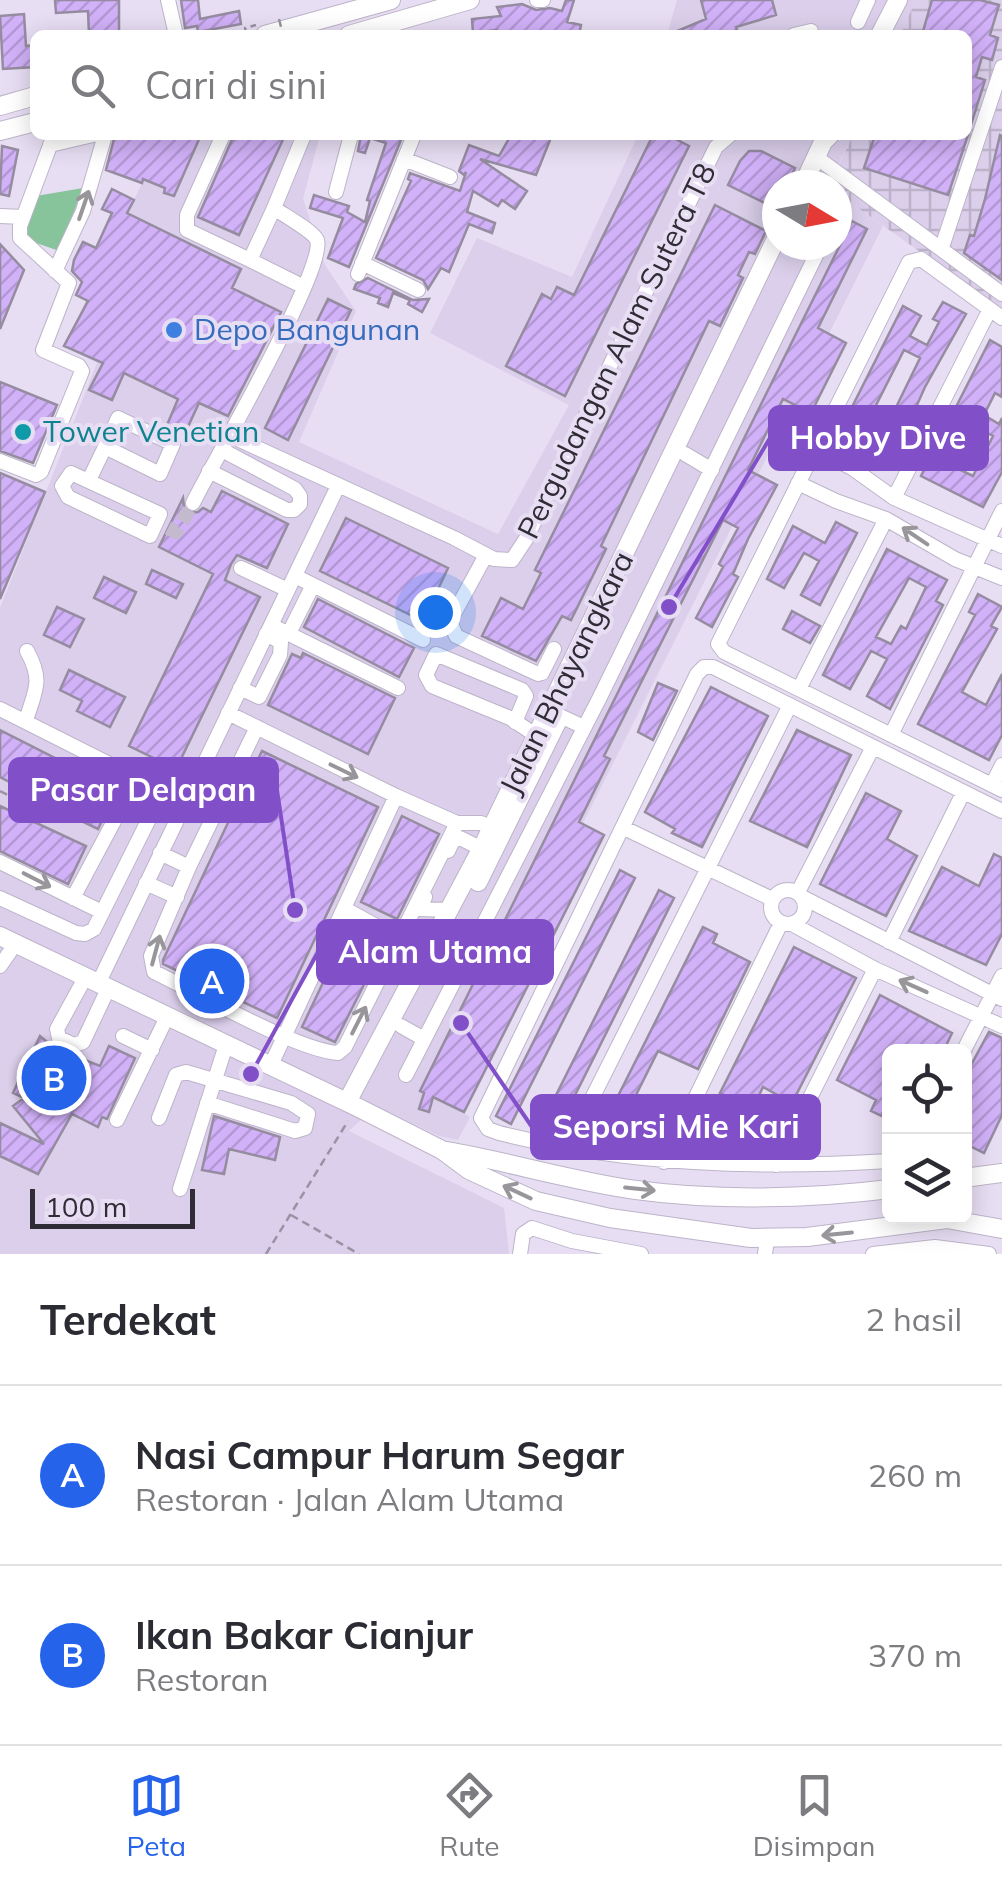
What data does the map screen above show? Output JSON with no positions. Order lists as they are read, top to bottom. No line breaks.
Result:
{"streets":{"main road":["Jalan Bhayangkara"],"street":["Pergudangan Alam Sutera T8"]},"places":["Depo Bangunan","Tower Venetian","Hobby Dive","Pasar Delapan","Seporsi Mie Kari","Alam Utama"],"scale_bar":"100 m","north":"right","page":{"search":"Cari di sini","pins":["A","B"],"scale":"100 m","heading":["Terdekat","2 hasil"],"list":[{"mark":"A","name":"Nasi Campur Harum Segar","note":"Restoran · Jalan Alam Utama","value":"260 m"},{"mark":"B","name":"Ikan Bakar Cianjur","note":"Restoran","value":"370 m"}],"nav":["Peta","Rute","Disimpan"]}}
